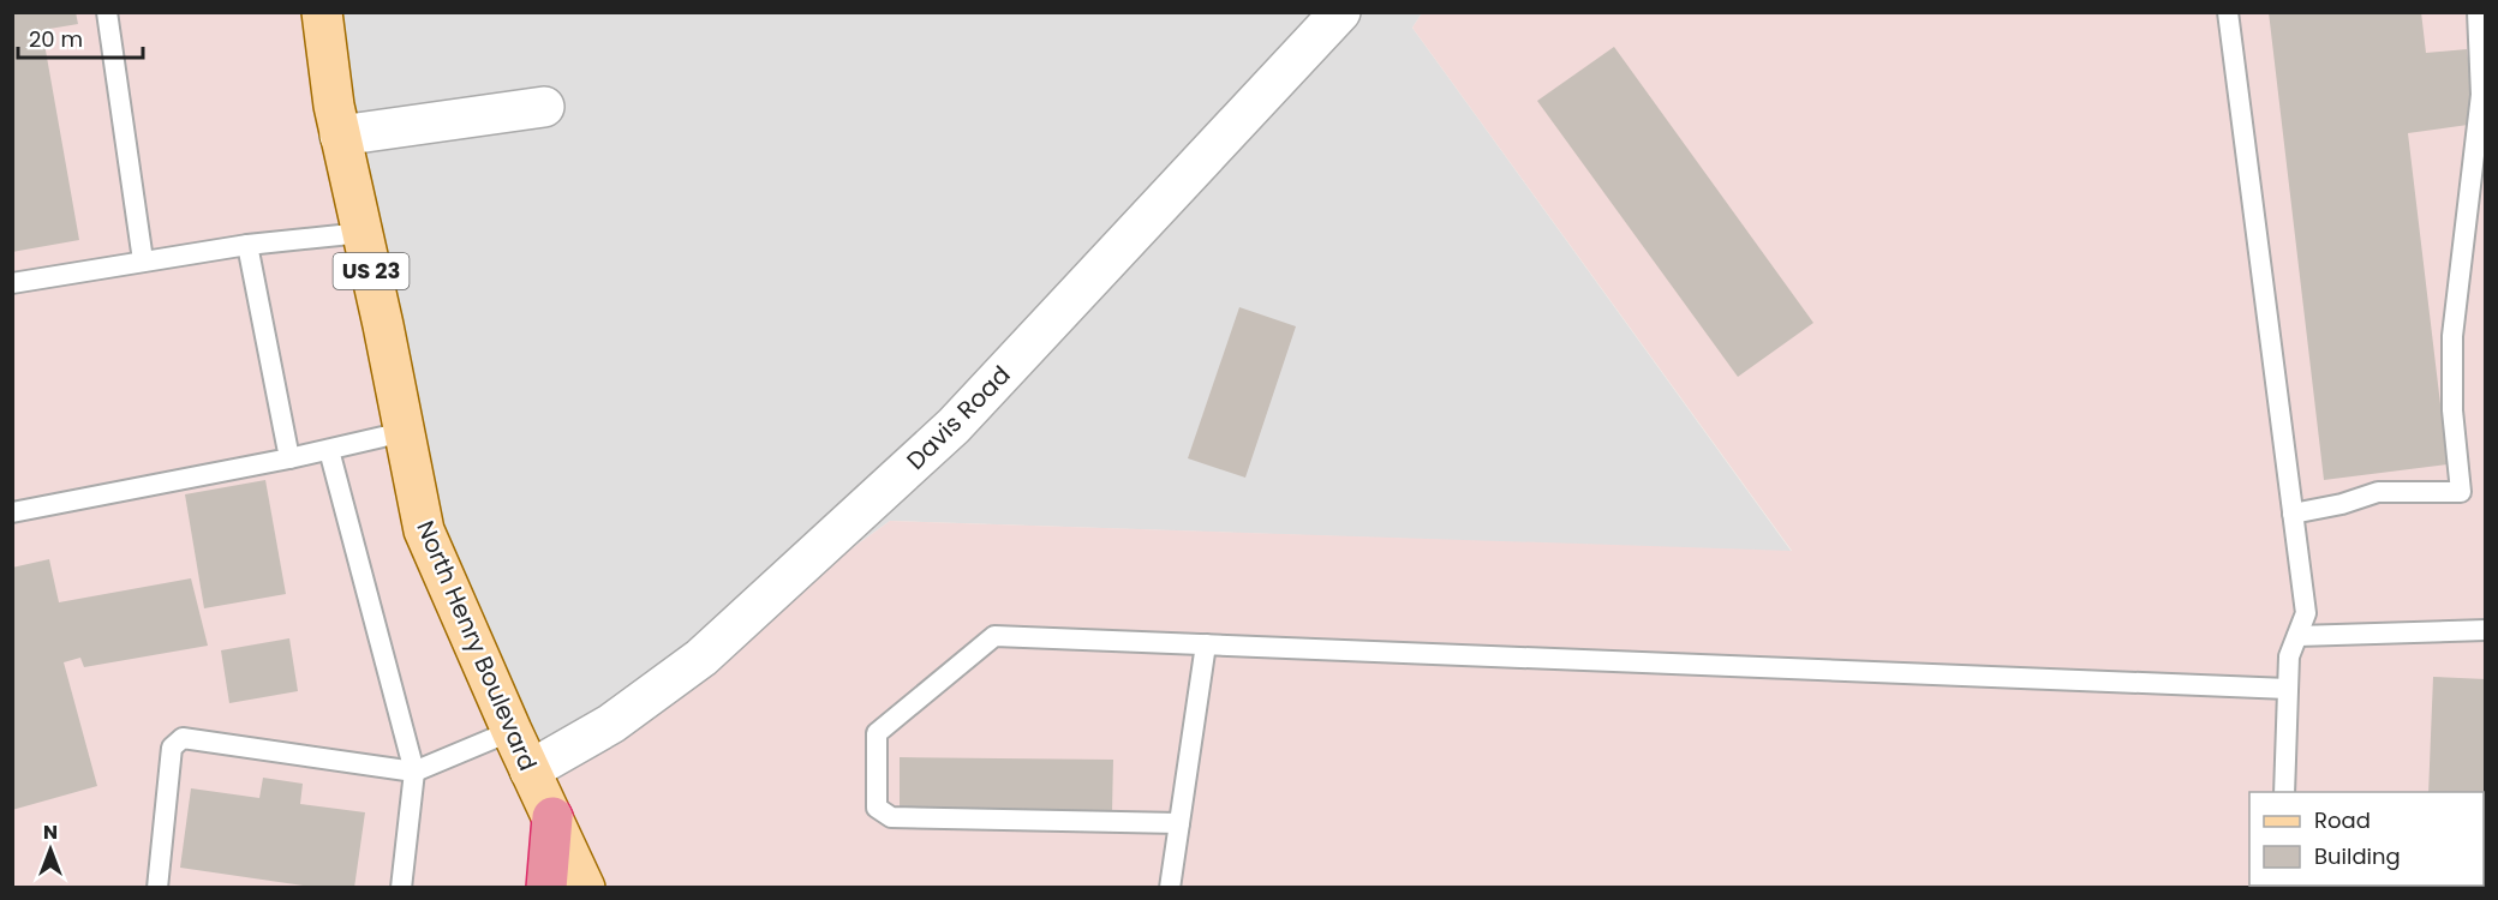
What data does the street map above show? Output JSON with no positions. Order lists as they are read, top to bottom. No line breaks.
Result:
{"streets":{"main road":["US 23","North Henry Boulevard"],"street":["Davis Road"]},"crossings":[["Davis Road","North Henry Boulevard"]],"legend":["Road","Building"],"scale_bar":"20 m","north":"top"}
